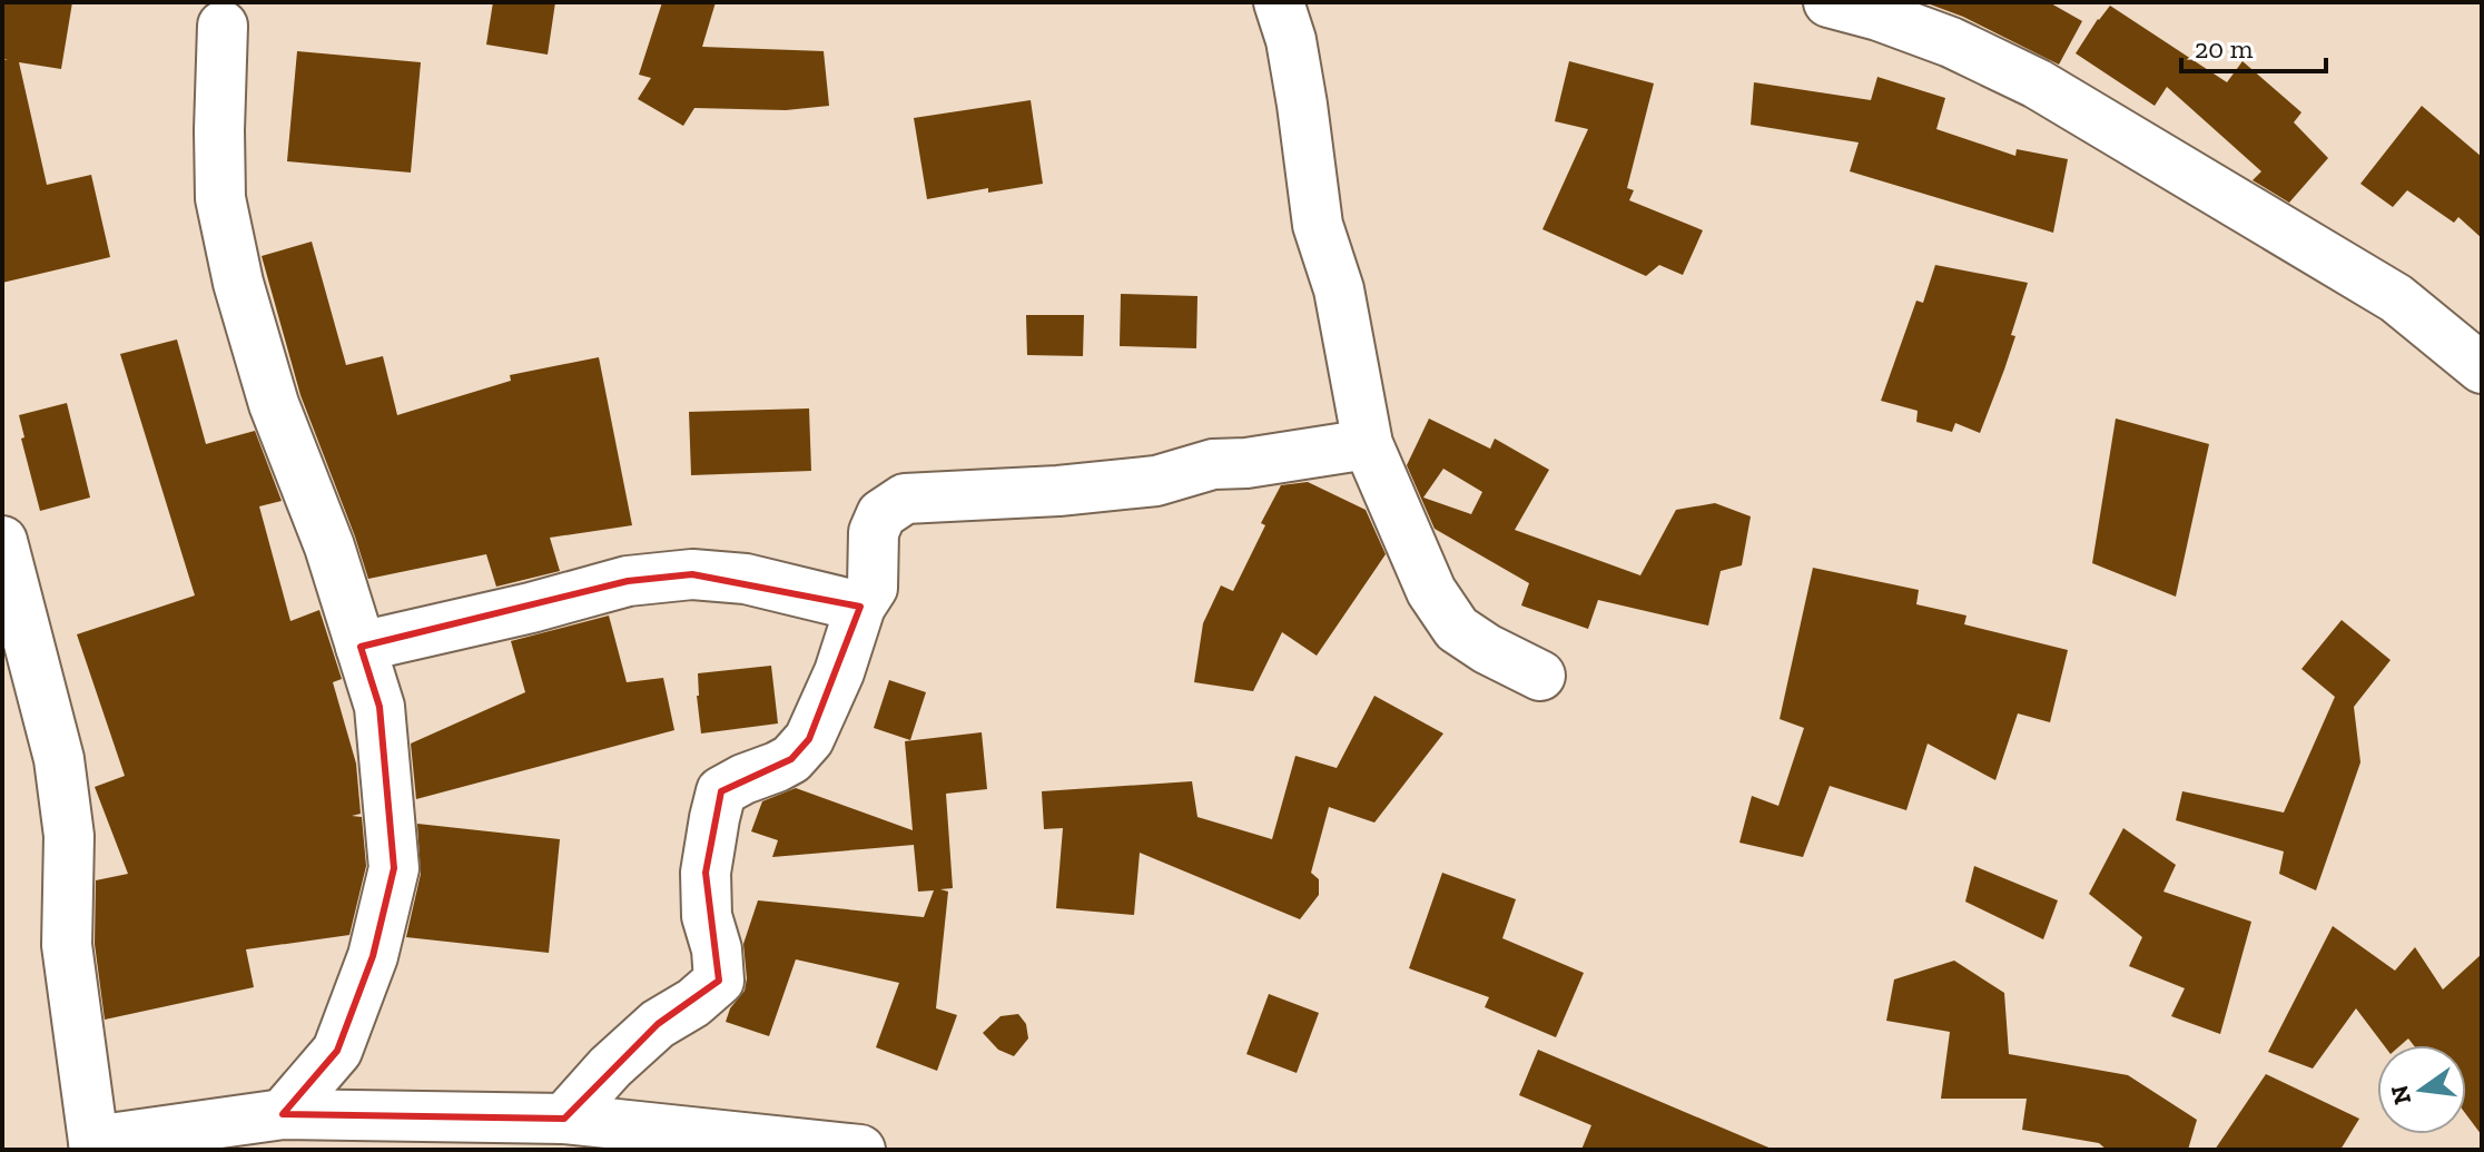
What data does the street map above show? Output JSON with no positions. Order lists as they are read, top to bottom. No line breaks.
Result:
{"scale_bar":"20 m","north":"left"}
